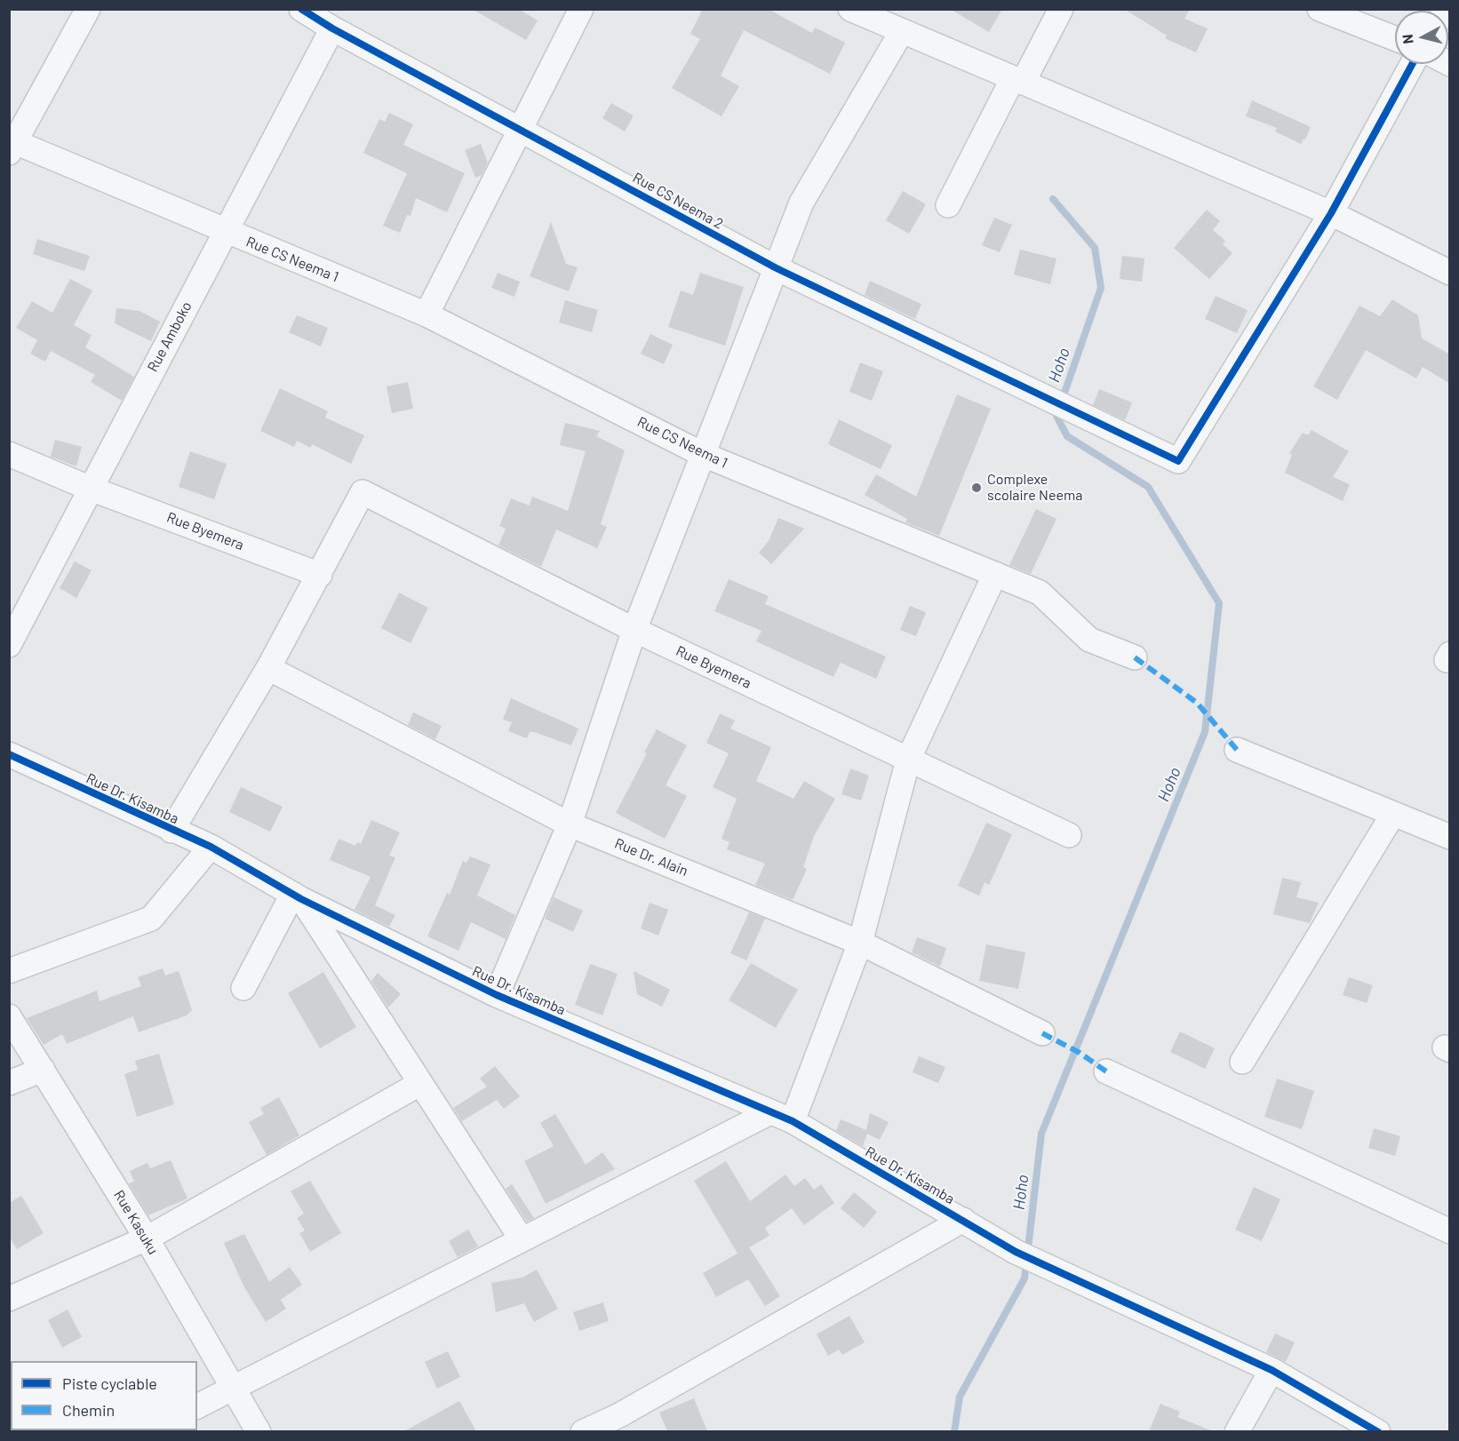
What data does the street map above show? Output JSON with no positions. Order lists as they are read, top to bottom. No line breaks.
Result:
{"streets":{"street":["Rue CS Neema 2","Rue CS Neema 1","Rue Amboko","Rue Byemera","Rue Dr. Kisamba","Rue Dr. Alain","Rue Kasuku"]},"crossings":[["Rue CS Neema 2","Rue Amboko"],["Rue CS Neema 1","Rue Amboko"],["Rue Amboko","Rue Byemera"]],"water":["Hoho"],"places":["Complexe scolaire Neema"],"legend":["Piste cyclable","Chemin"],"north":"left"}
